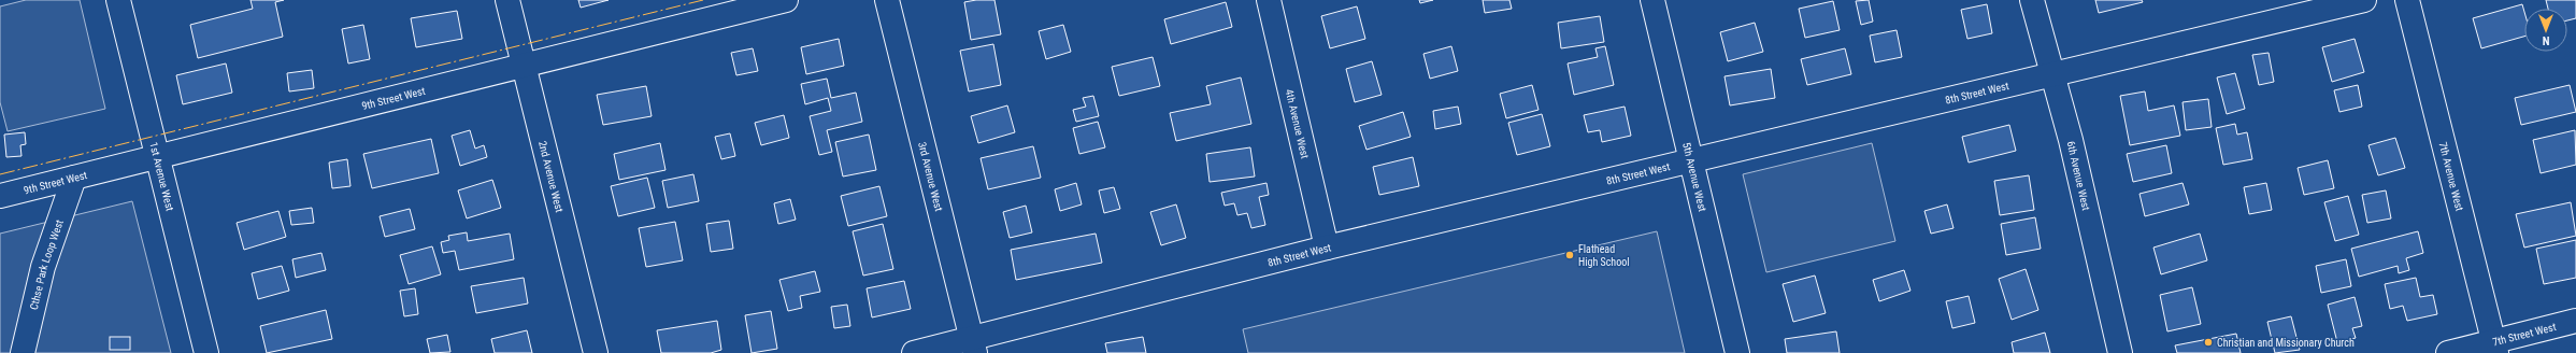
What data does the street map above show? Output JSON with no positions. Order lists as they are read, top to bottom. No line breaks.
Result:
{"streets":{"street":["8th Street West","9th Street West","4th Avenue West","6th Avenue West","1st Avenue West","2nd Avenue West","3rd Avenue West","5th Avenue West","7th Avenue West","Cthse Park Loop West","7th Street West"]},"crossings":[["8th Street West","4th Avenue West"],["8th Street West","6th Avenue West"],["8th Street West","3rd Avenue West"],["8th Street West","5th Avenue West"],["9th Street West","1st Avenue West"],["9th Street West","2nd Avenue West"],["9th Street West","Cthse Park Loop West"],["7th Avenue West","7th Street West"]],"places":["Flathead High School","Christian and Missionary Church"],"north":"bottom"}
